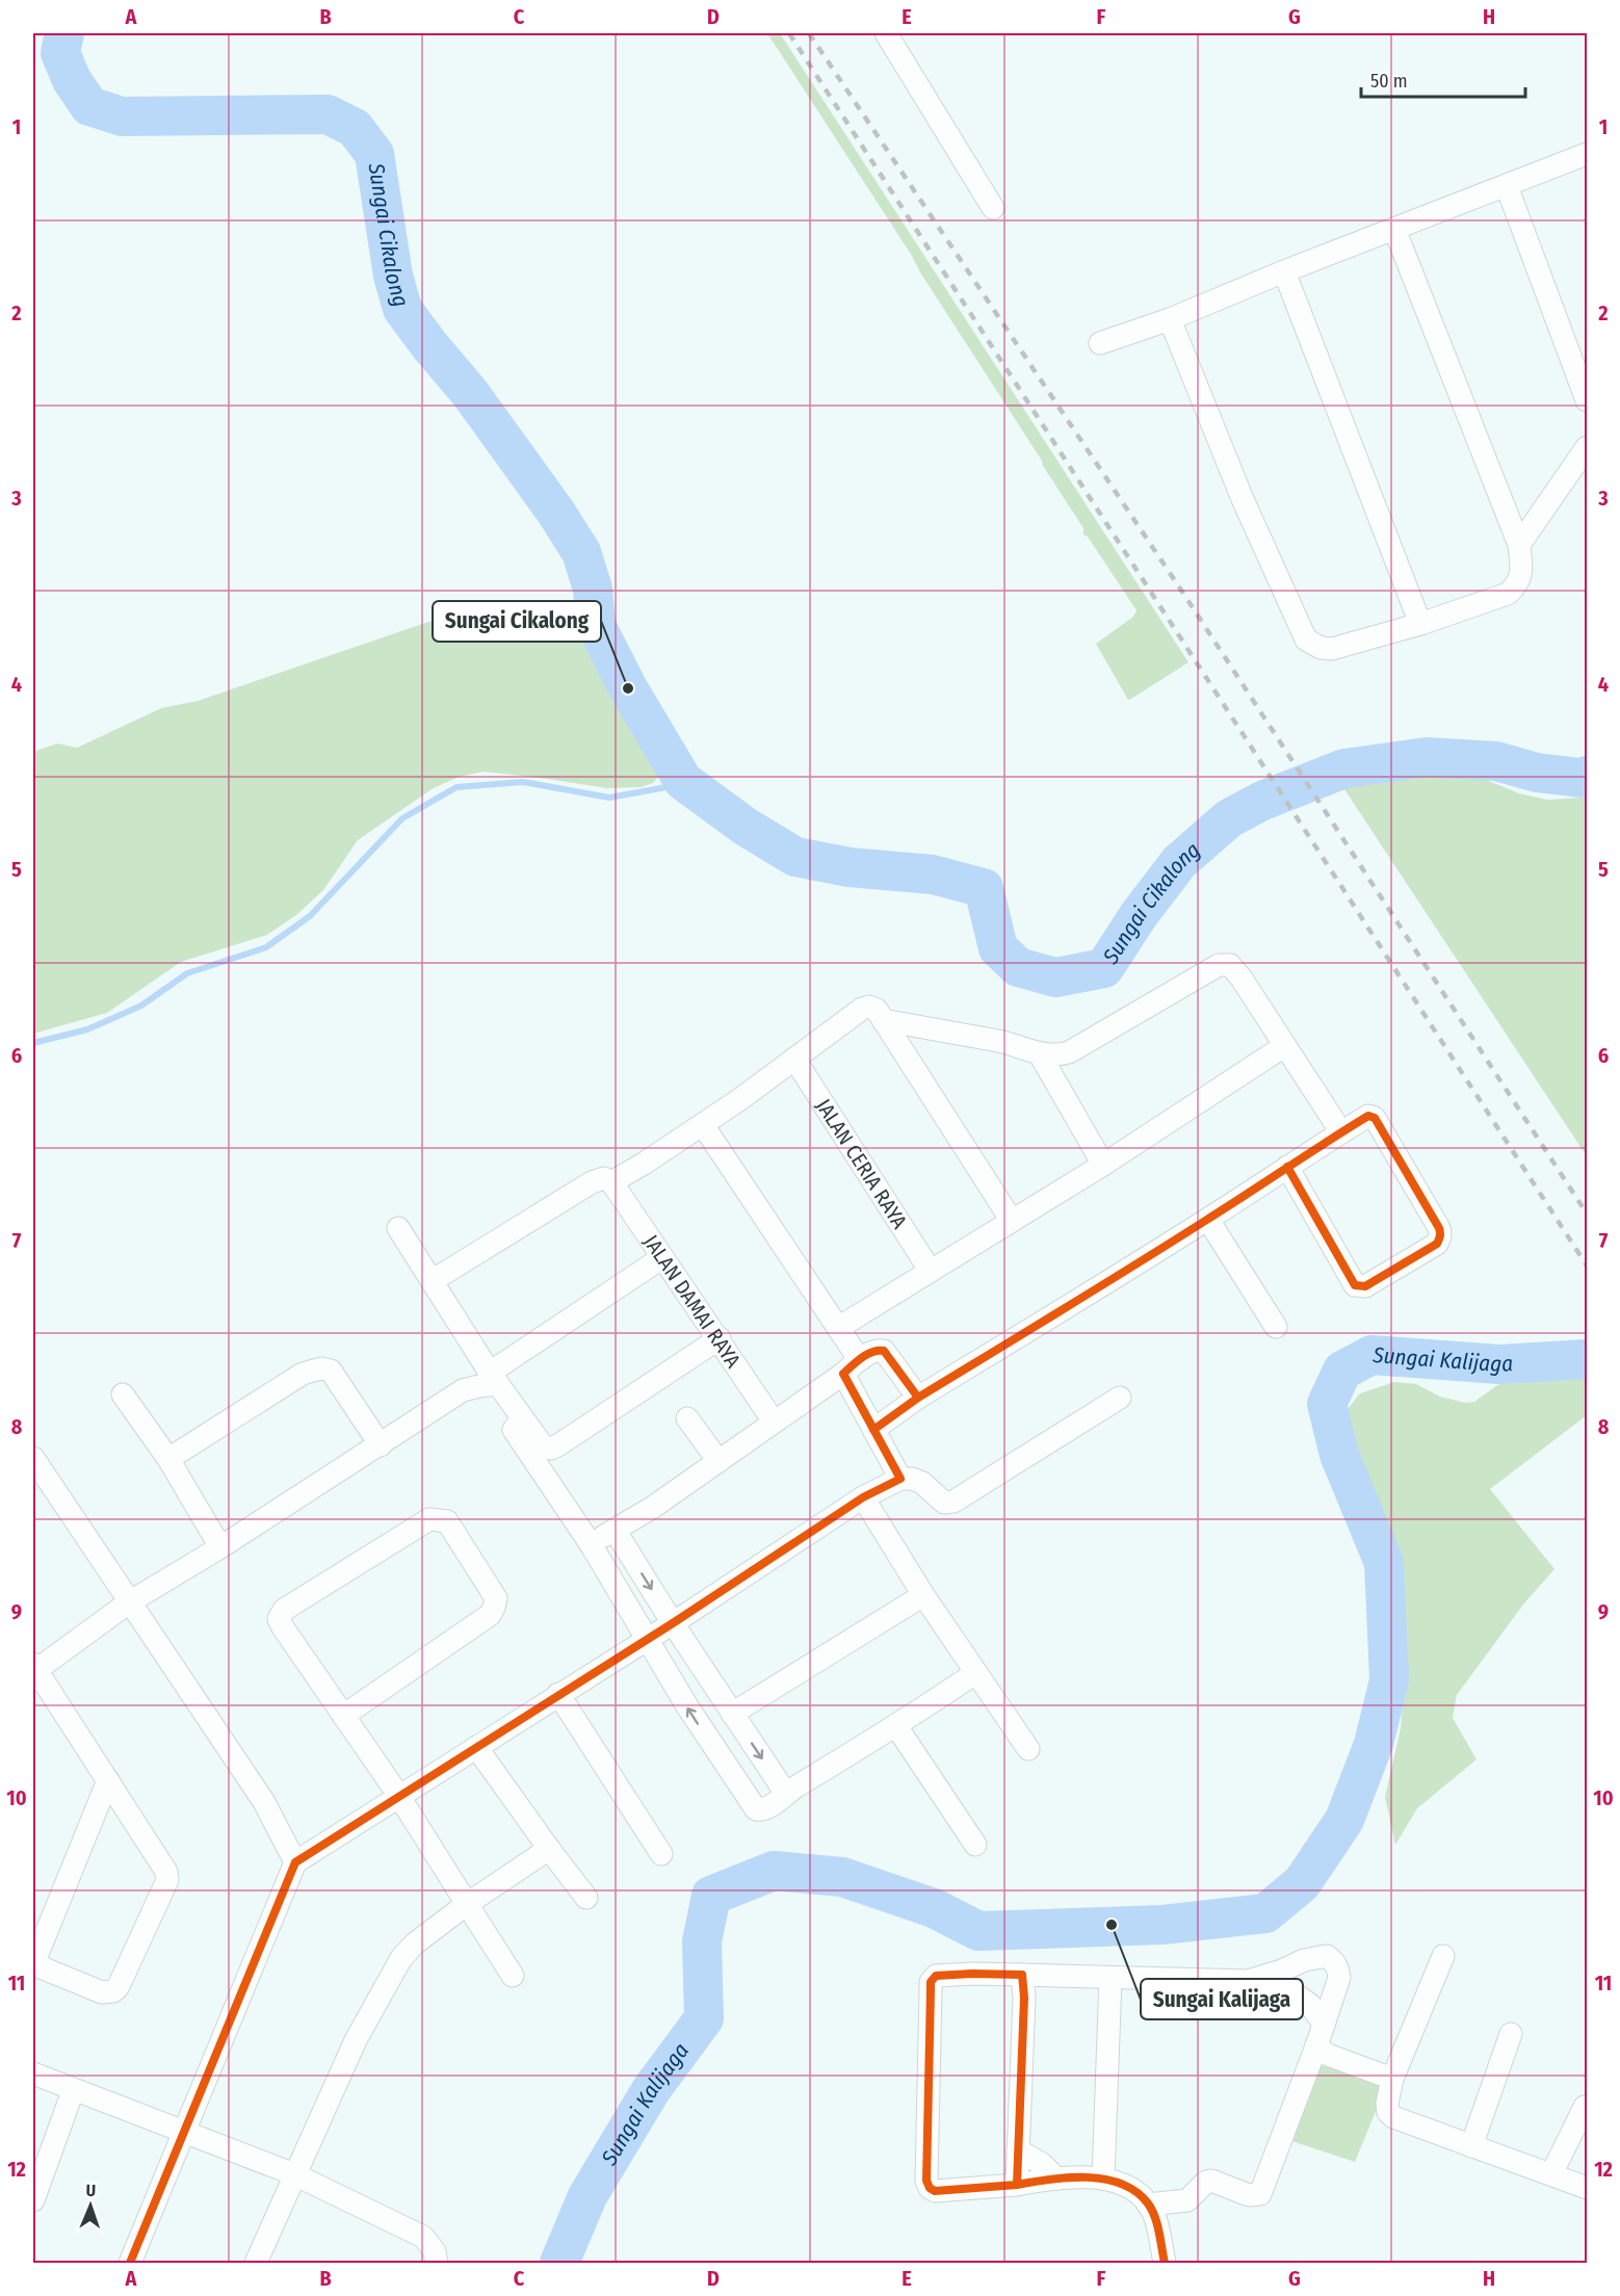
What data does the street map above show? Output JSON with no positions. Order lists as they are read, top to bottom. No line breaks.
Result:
{"streets":{"street":["JALAN CERIA RAYA","JALAN DAMAI RAYA"]},"water":["Sungai Cikalong","Sungai Kalijaga"],"places":["Sungai Cikalong","Sungai Kalijaga"],"scale_bar":"50 m","north":"top","grid":{"columns":["A","B","C","D","E","F","G","H"],"rows":["1","2","3","4","5","6","7","8","9","10","11","12"]}}
